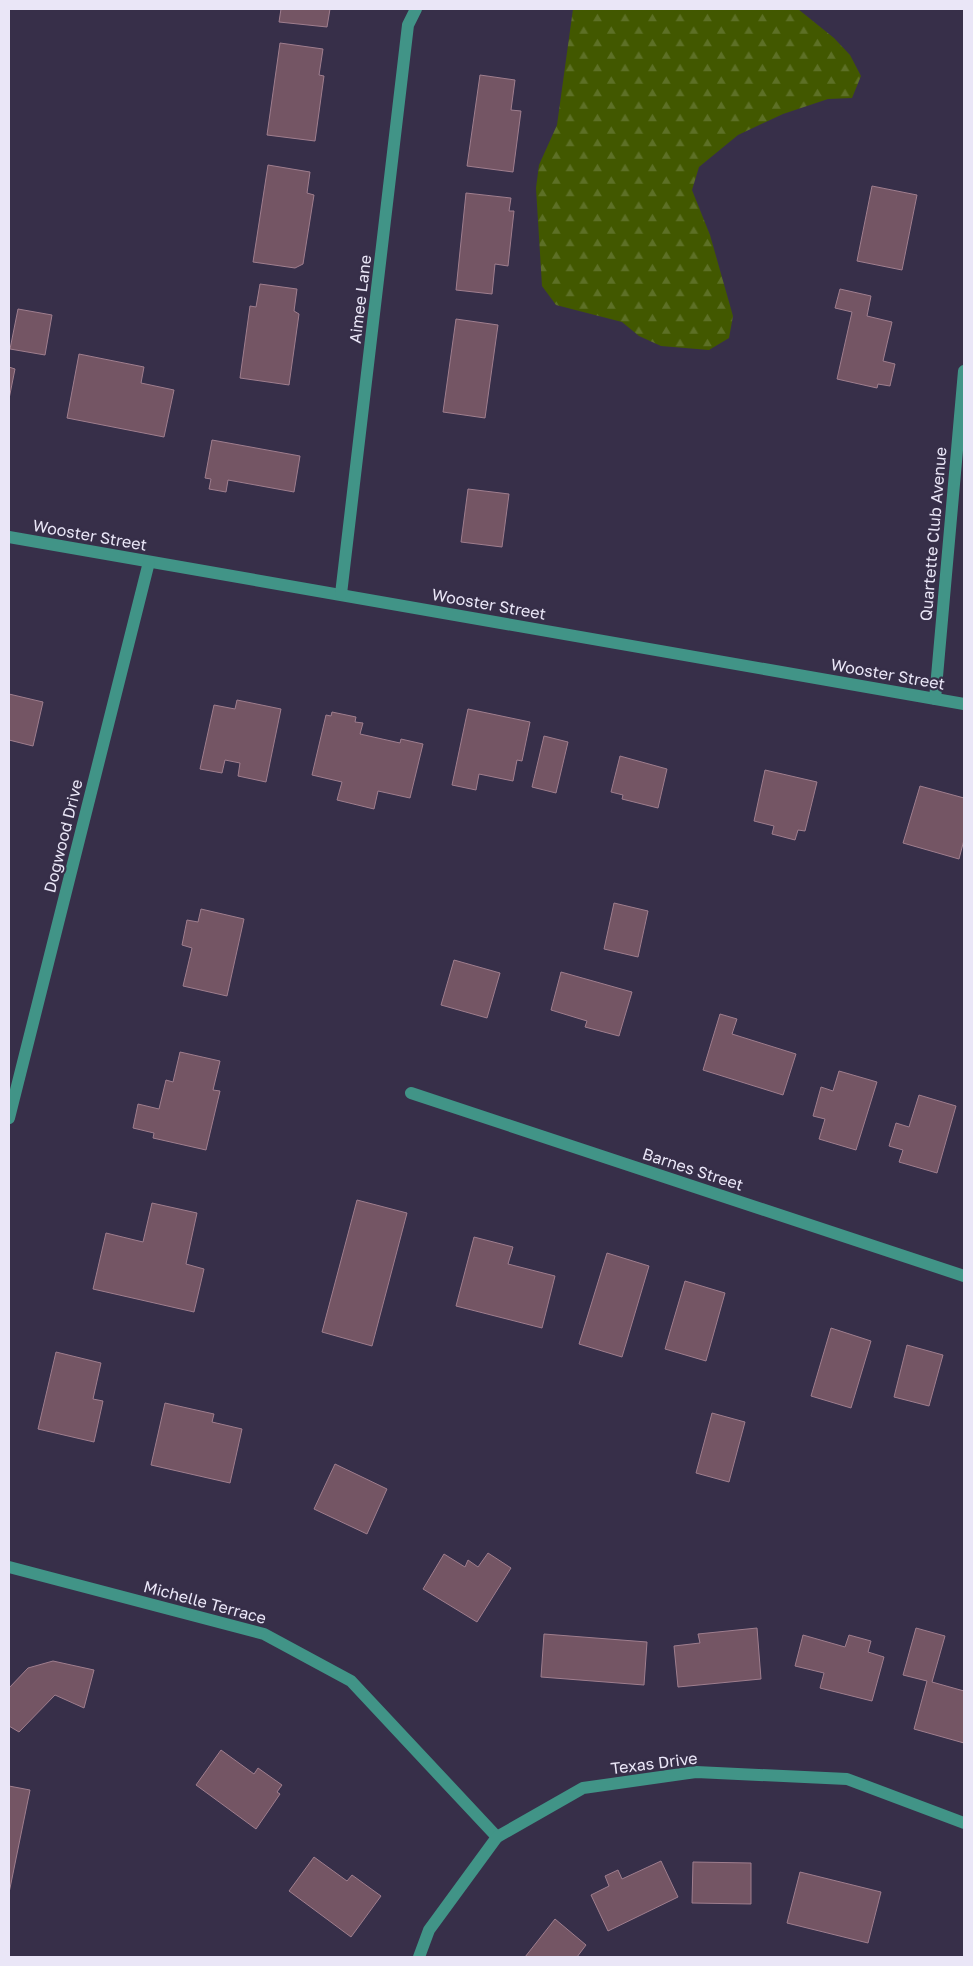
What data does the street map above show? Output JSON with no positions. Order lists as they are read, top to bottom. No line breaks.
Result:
{"streets":{"street":["Aimee Lane","Quartette Club Avenue","Wooster Street","Dogwood Drive","Barnes Street","Michelle Terrace","Texas Drive"]},"crossings":[["Aimee Lane","Wooster Street"],["Quartette Club Avenue","Wooster Street"],["Wooster Street","Dogwood Drive"],["Michelle Terrace","Texas Drive"]]}
